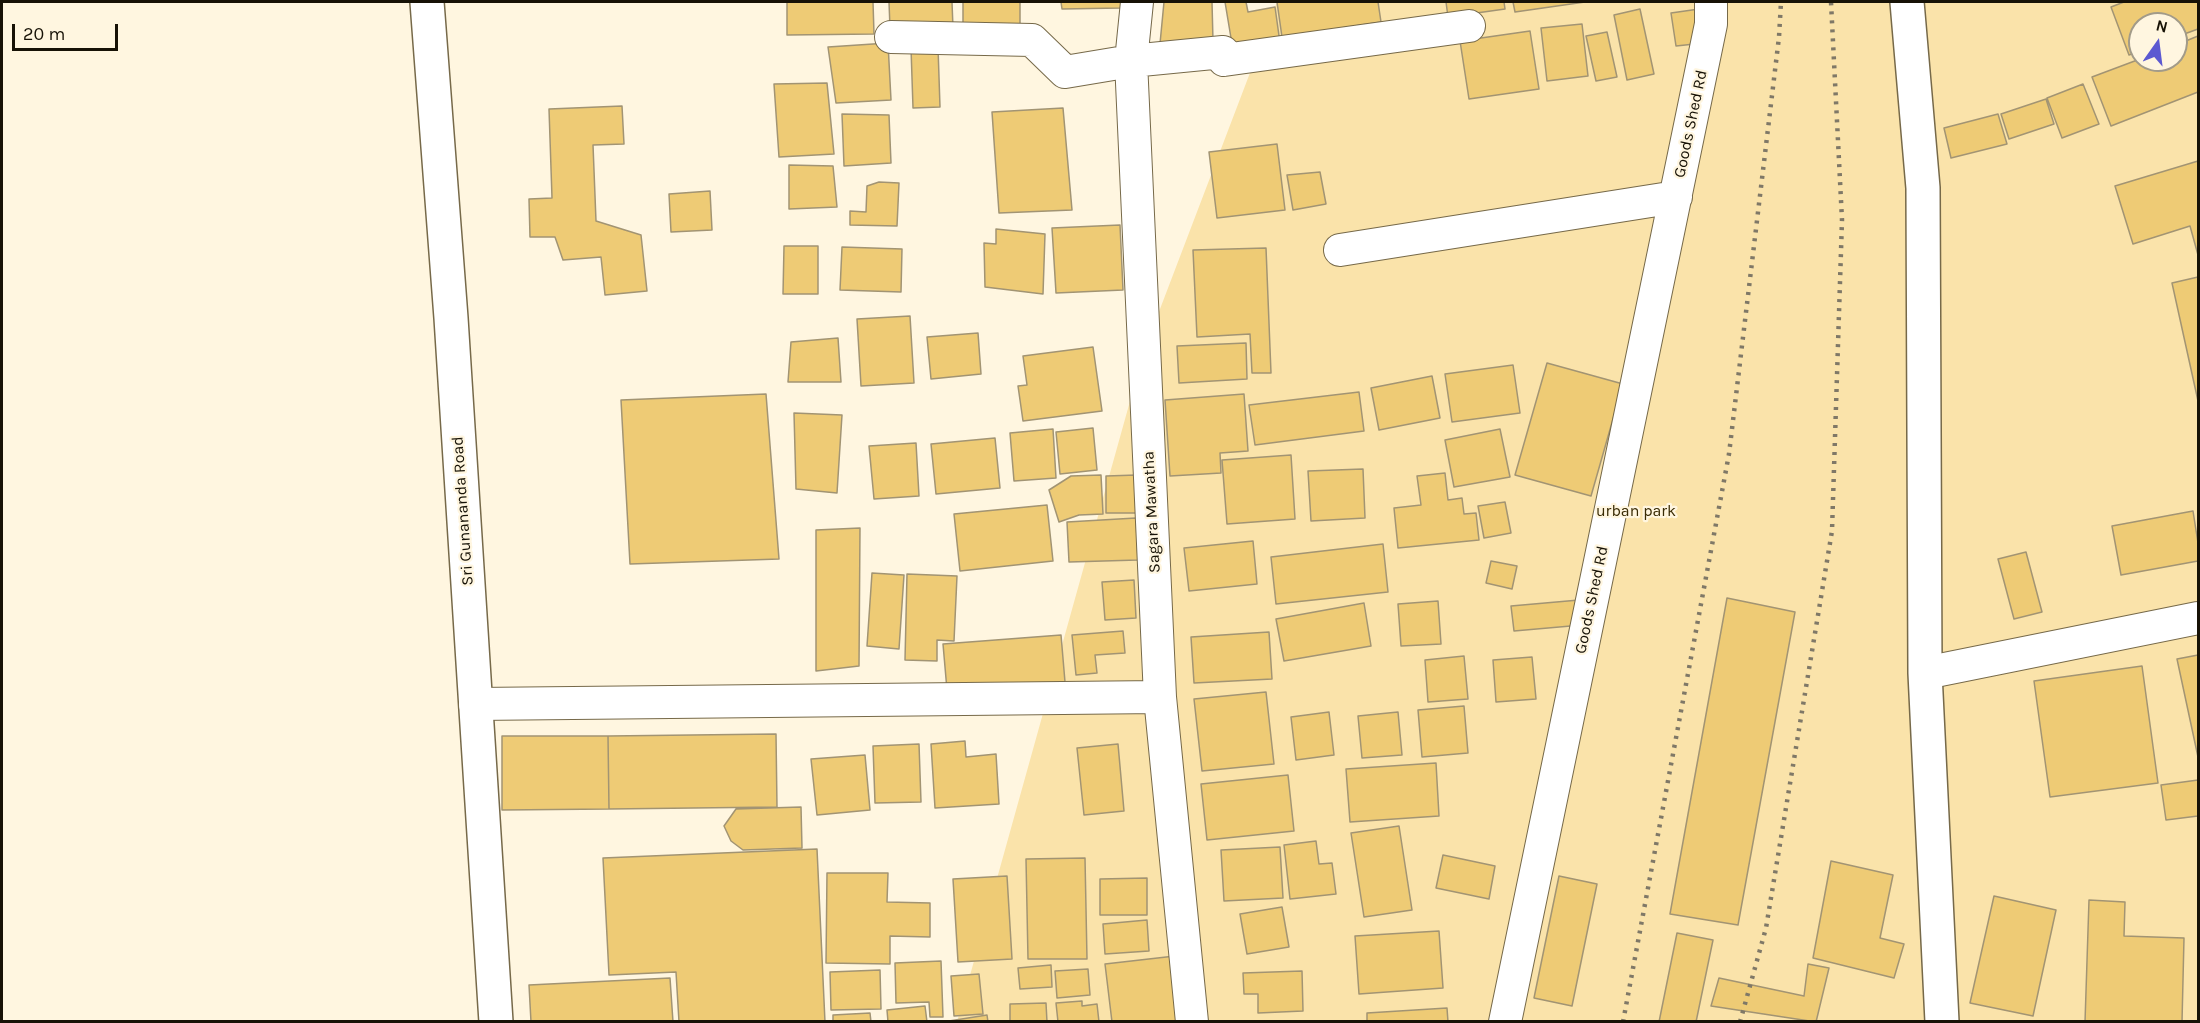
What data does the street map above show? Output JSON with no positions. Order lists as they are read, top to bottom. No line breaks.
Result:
{"streets":{"street":["Goods Shed Rd","Sri Gunananda Road","Sagara Mawatha"]},"parks":["urban park"],"scale_bar":"20 m","north":"top"}
